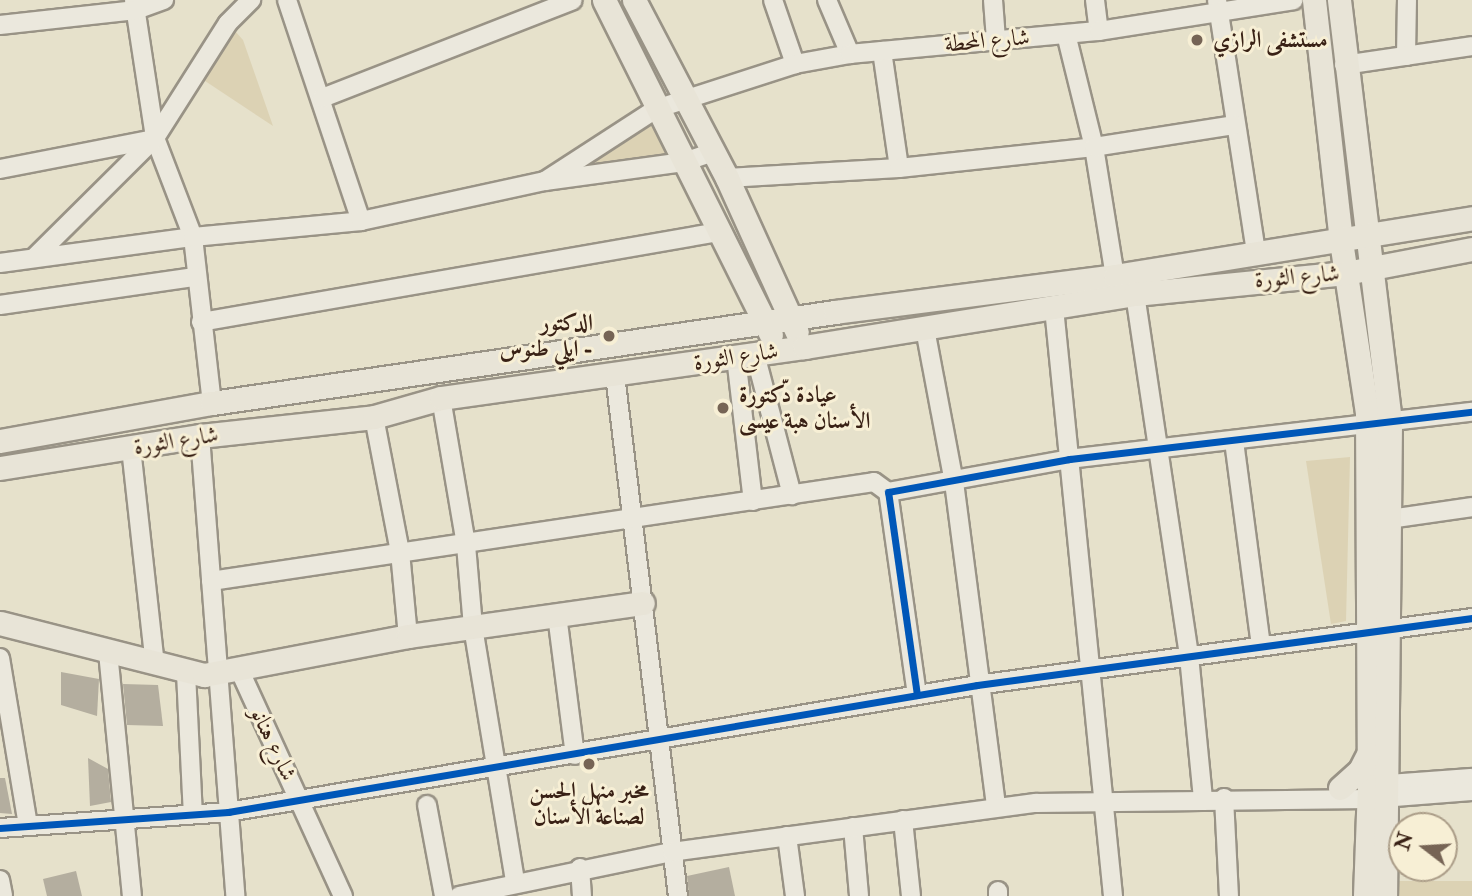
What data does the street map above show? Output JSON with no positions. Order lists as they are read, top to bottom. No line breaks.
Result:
{"streets":{"main road":["شارع الثورة"],"street":["شارع المحطة","شارع هنانو"]},"places":["مستشفى الرازي","الدكتور ايلي طنوس -","عيادة دّكتورة الأسنان هبة عيسى","مخبر منهل الحسن لصناعة الأسنان"],"north":"left"}
